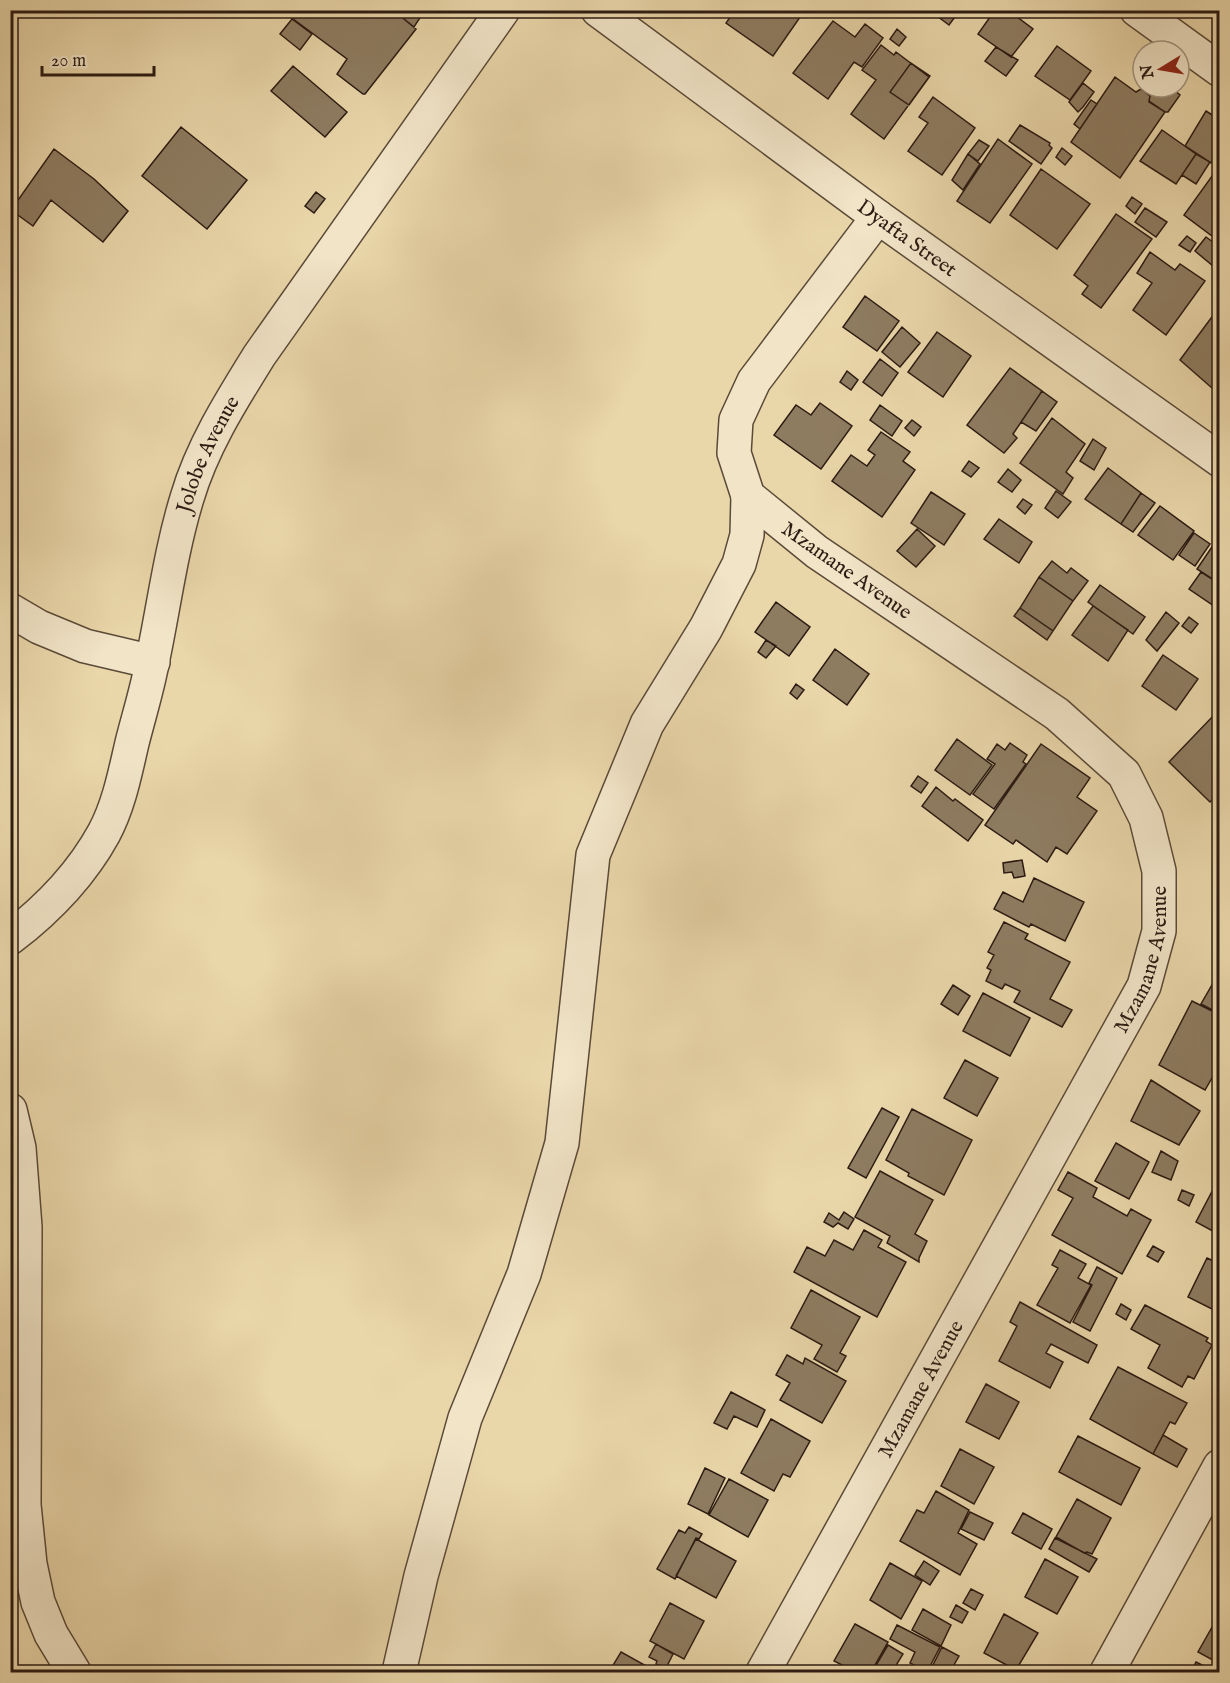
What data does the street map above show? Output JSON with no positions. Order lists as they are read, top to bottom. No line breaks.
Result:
{"streets":{"street":["Dyafta Street","Jolobe Avenue","Mzamane Avenue"]},"scale_bar":"20 m","north":"left"}
